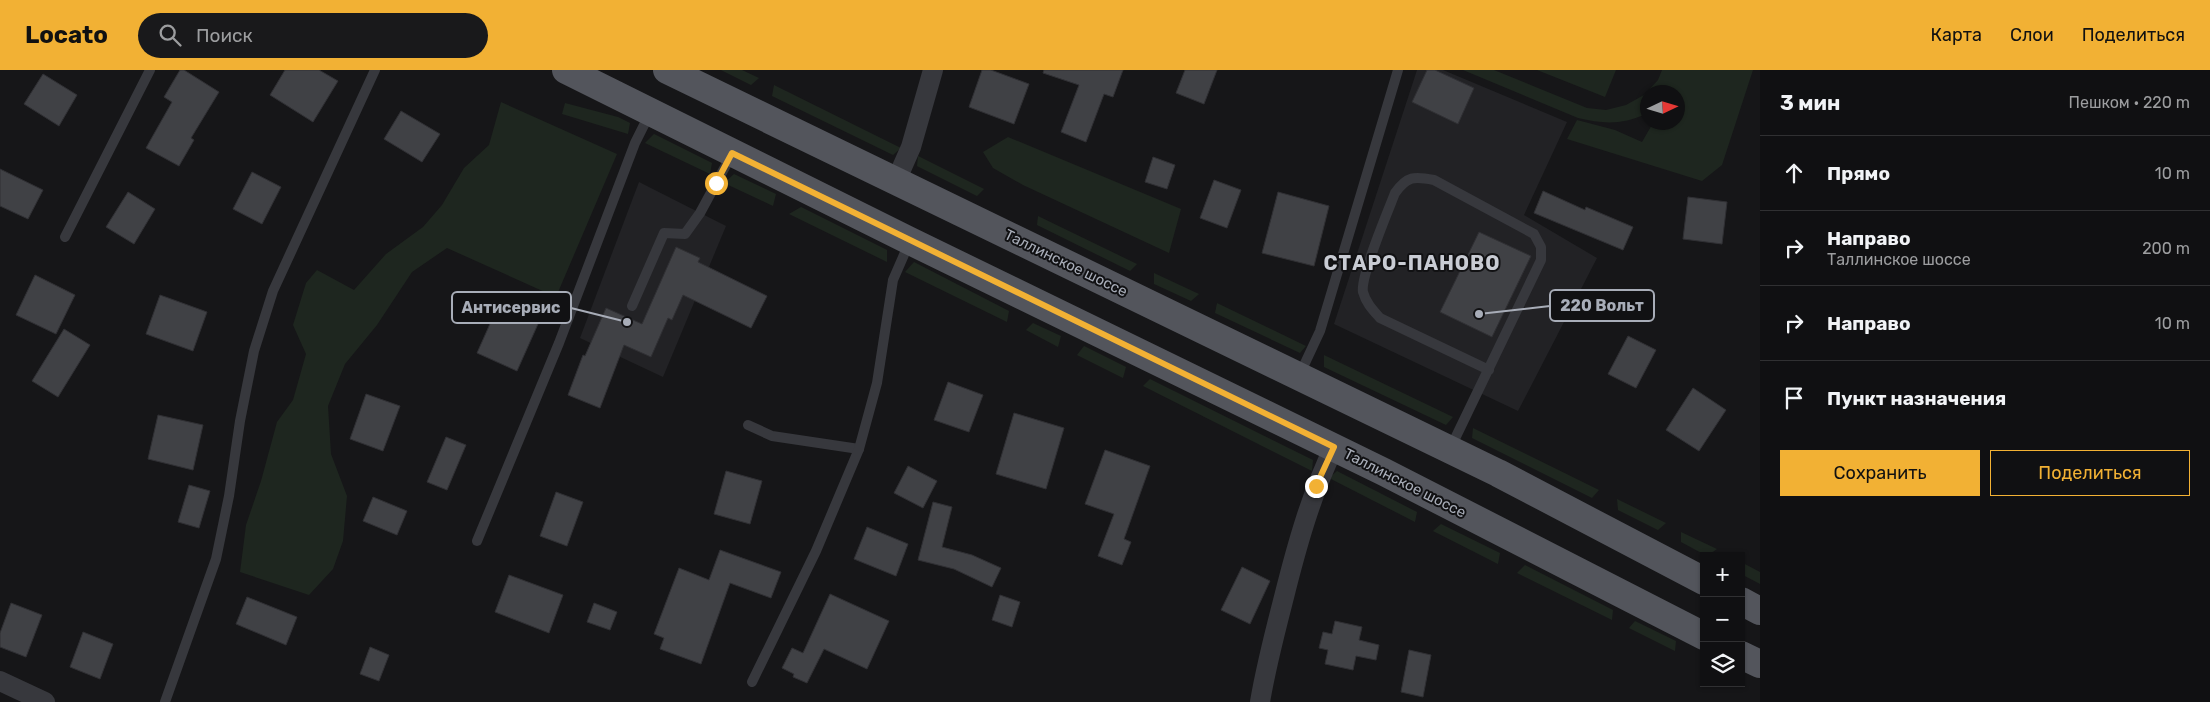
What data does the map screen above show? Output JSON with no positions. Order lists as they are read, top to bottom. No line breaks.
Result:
{"streets":{"main road":["Таллинское шоссе"]},"districts":["СТАРО-ПАНОВО"],"places":["220 Вольт","Антисервис"],"north":"right","page":{"header":"Locato","search":"Поиск","nav":["Карта","Слои","Поделиться"],"heading":["3 мин","Пешком · 220 m"],"list":[["Прямо","10 m"],["Направо","Таллинское шоссе","200 m"],["Направо","10 m"],"Пункт назначения"],"buttons":["Сохранить","Поделиться"],"map_buttons":["+","−"]}}
